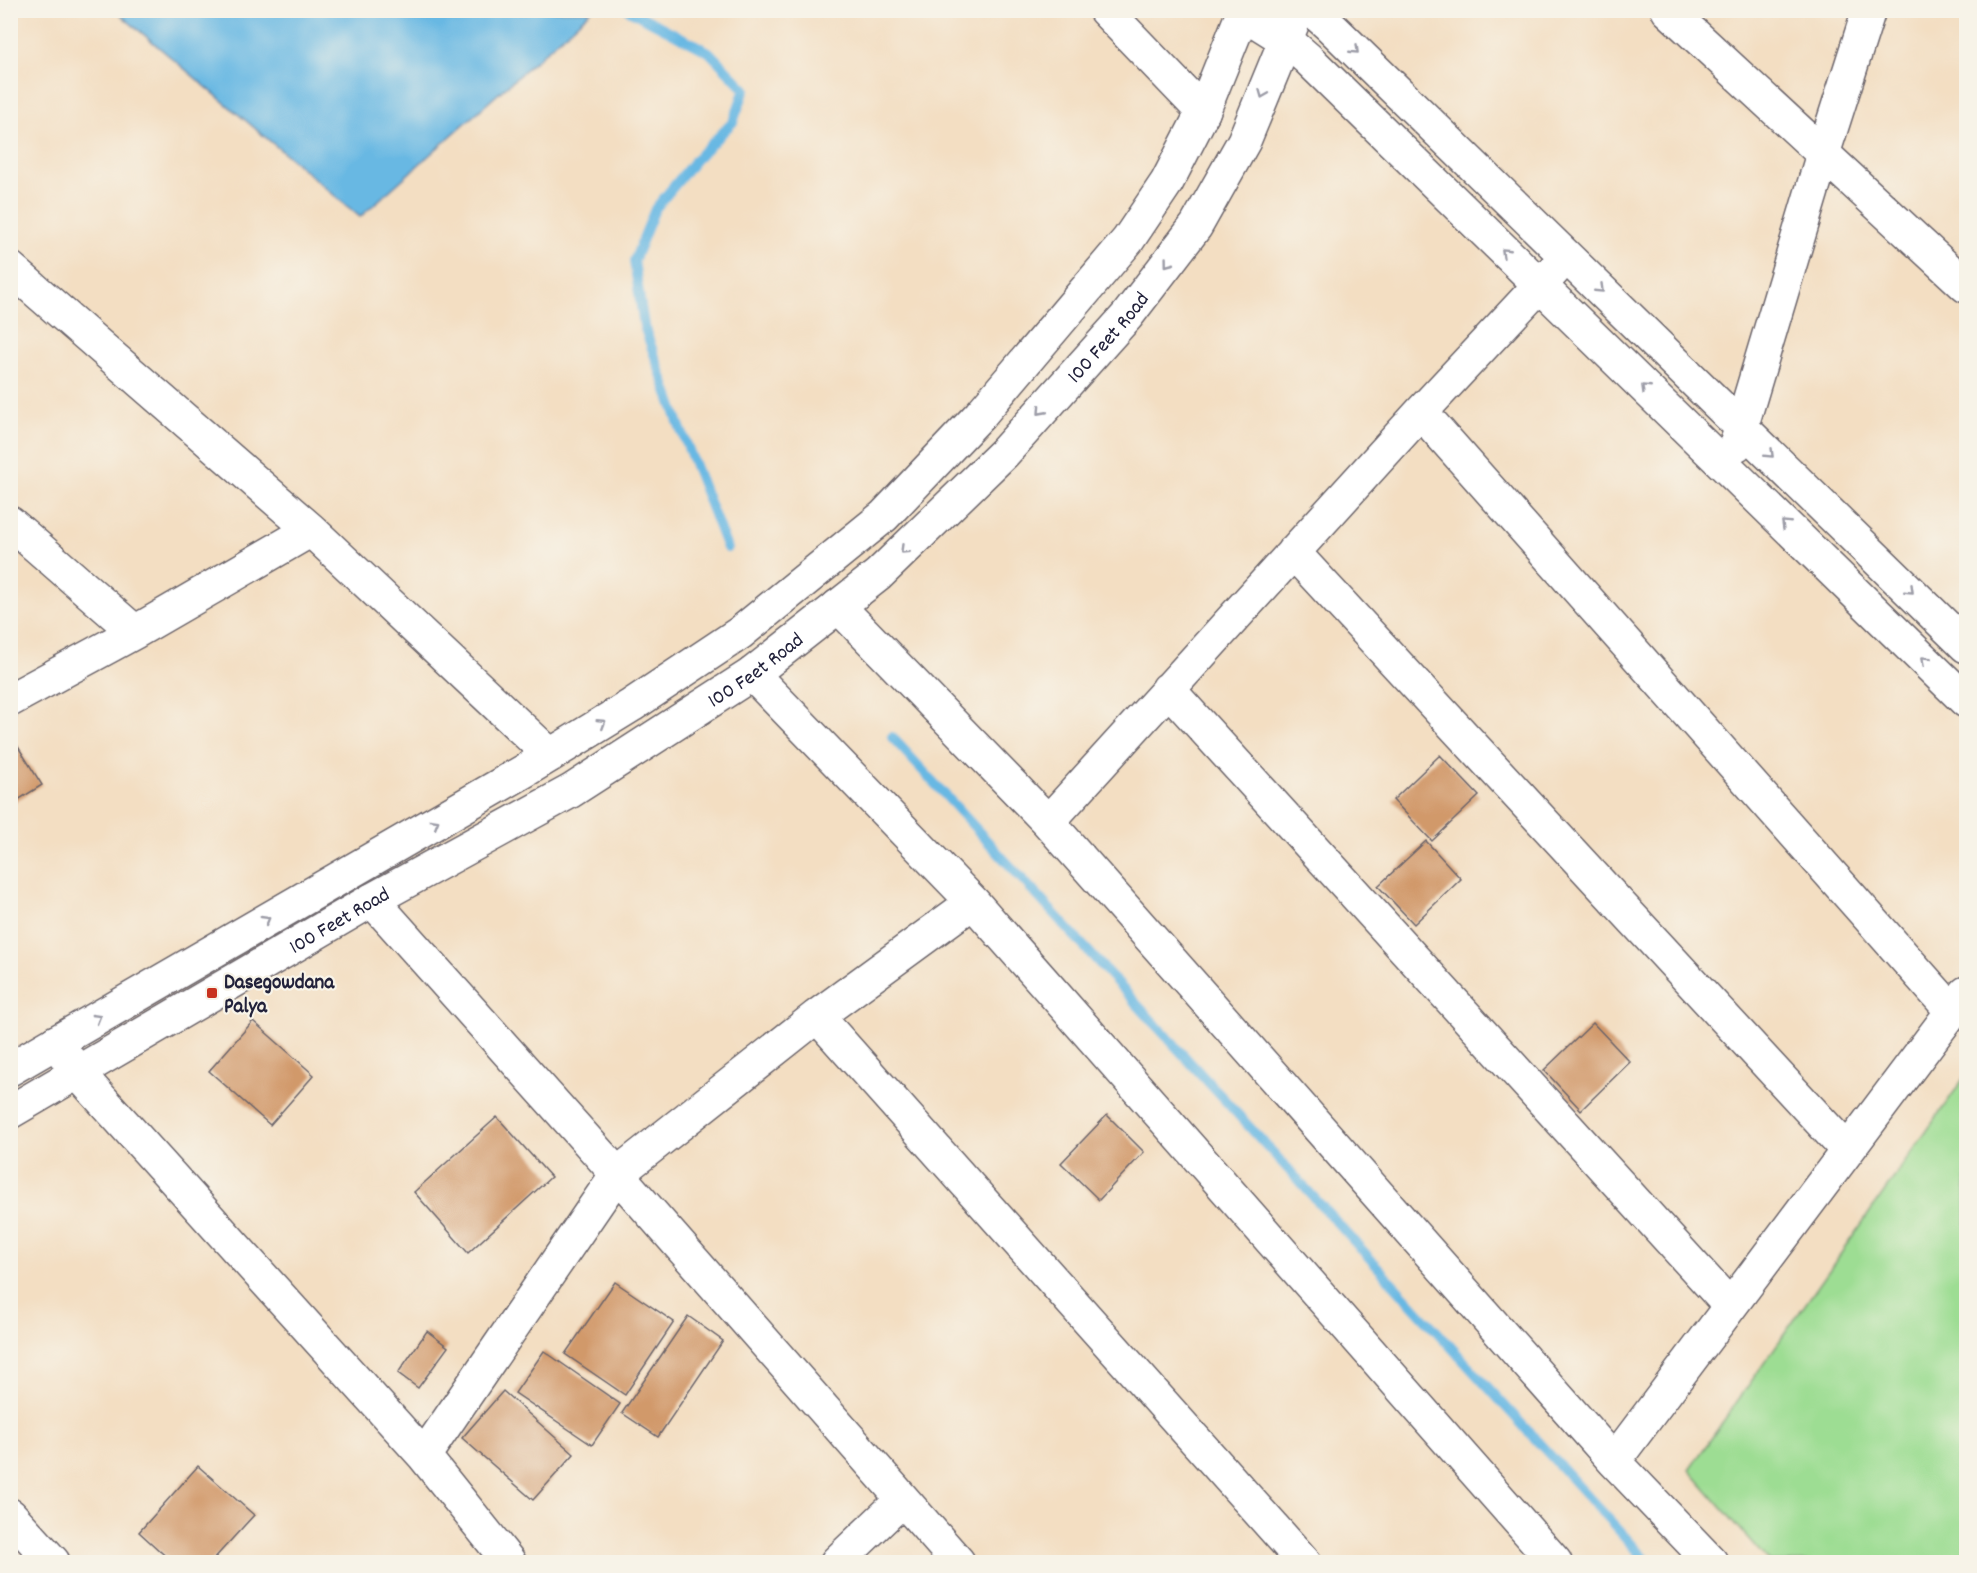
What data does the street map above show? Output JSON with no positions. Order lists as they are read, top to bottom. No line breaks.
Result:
{"streets":{"street":["100 Feet Road"]},"places":{"transit":["Dasegowdana Palya"]}}
